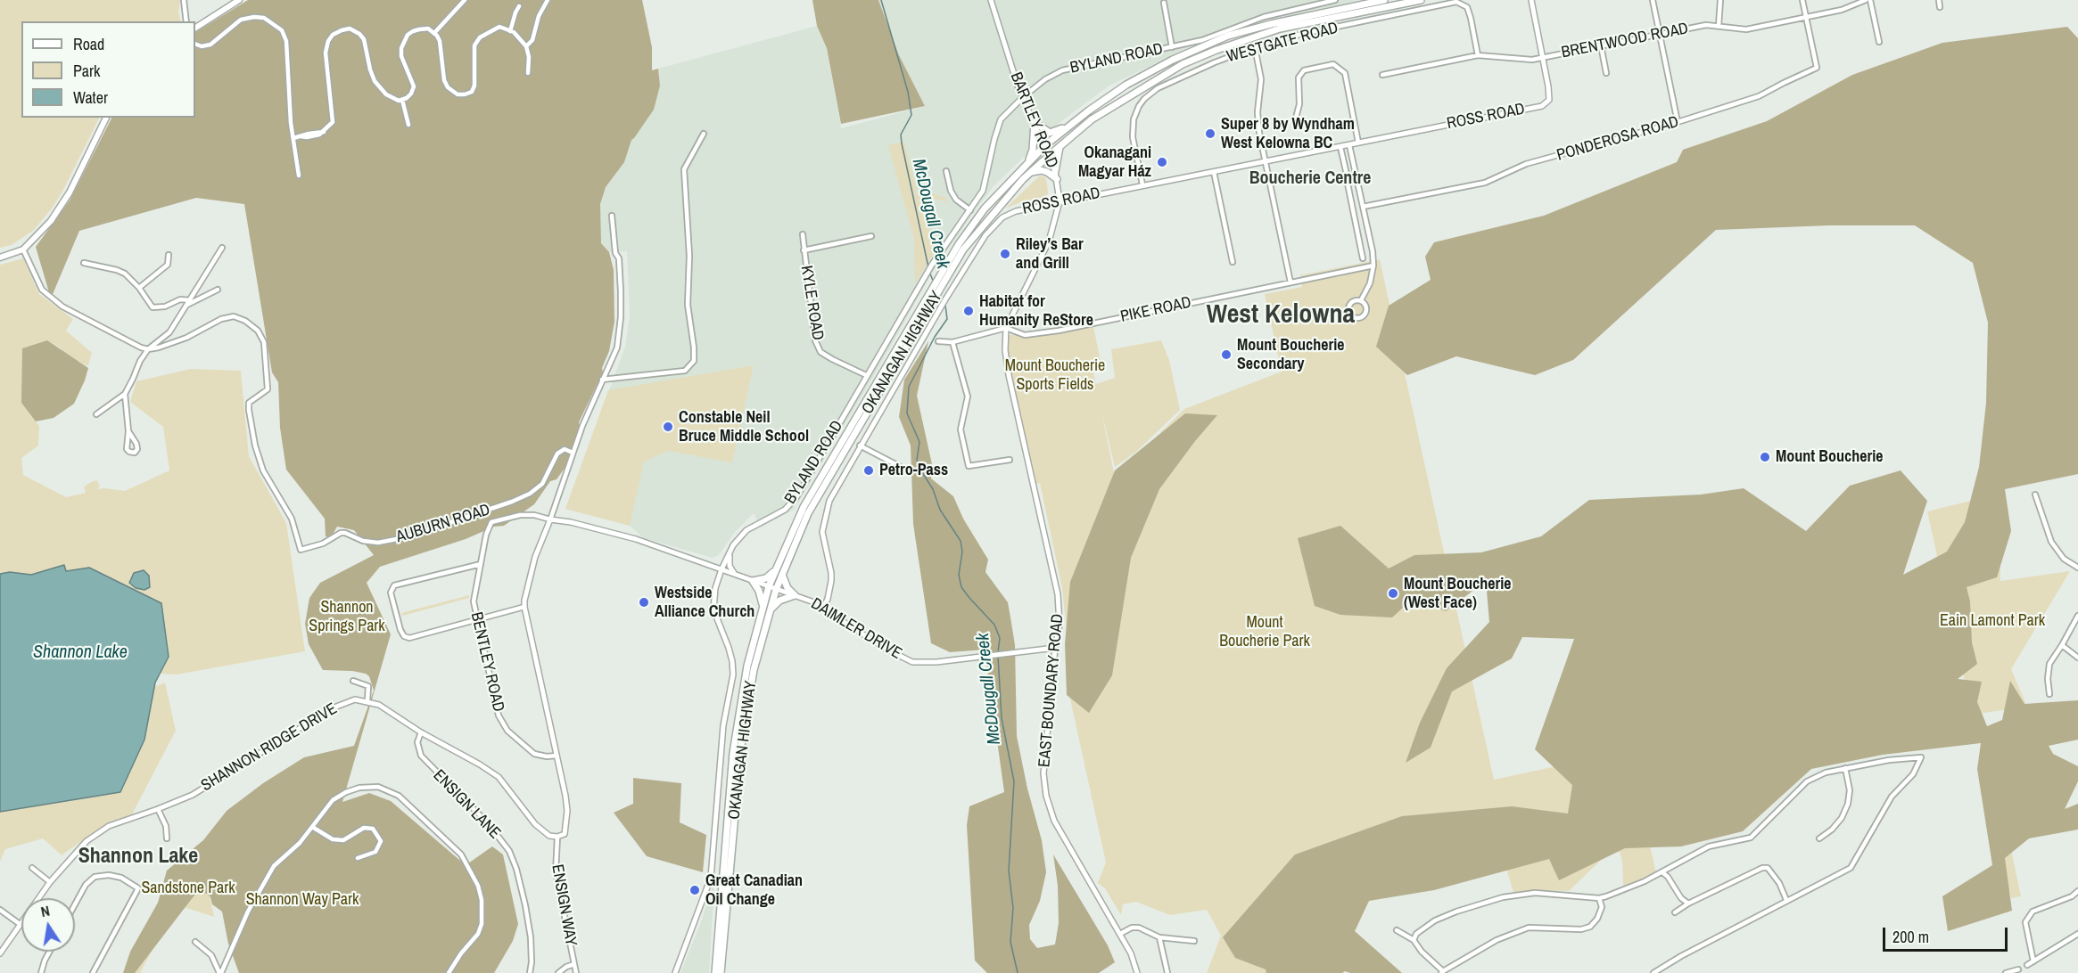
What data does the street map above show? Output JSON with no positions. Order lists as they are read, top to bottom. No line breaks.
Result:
{"streets":{"highway":["OKANAGAN HIGHWAY"],"street":["BRENTWOOD ROAD","WESTGATE ROAD","BYLAND ROAD","ROSS ROAD","BARTLEY ROAD","PONDEROSA ROAD","KYLE ROAD","PIKE ROAD","AUBURN ROAD","DAIMLER DRIVE","BENTLEY ROAD","EAST BOUNDARY ROAD","SHANNON RIDGE DRIVE","ENSIGN LANE","ENSIGN WAY"]},"crossings":[["BRENTWOOD ROAD","WESTGATE ROAD"],["BRENTWOOD ROAD","ROSS ROAD"],["BRENTWOOD ROAD","PONDEROSA ROAD"],["WESTGATE ROAD","ROSS ROAD"],["BYLAND ROAD","BARTLEY ROAD"],["BYLAND ROAD","KYLE ROAD"],["BYLAND ROAD","DAIMLER DRIVE"],["ROSS ROAD","BARTLEY ROAD"],["ROSS ROAD","DAIMLER DRIVE"],["BARTLEY ROAD","PIKE ROAD"],["BARTLEY ROAD","OKANAGAN HIGHWAY"],["BARTLEY ROAD","EAST BOUNDARY ROAD"],["PIKE ROAD","EAST BOUNDARY ROAD"],["OKANAGAN HIGHWAY","DAIMLER DRIVE"],["DAIMLER DRIVE","BENTLEY ROAD"],["DAIMLER DRIVE","EAST BOUNDARY ROAD"]],"districts":["Boucherie Centre","West Kelowna","Shannon Lake"],"water":["McDougall Creek","Shannon Lake"],"parks":["Mount Boucherie Sports Fields","Shannon Springs Park","Eain Lamont Park","Mount Boucherie Park","Sandstone Park","Shannon Way Park"],"places":["Super 8 by Wyndham West Kelowna BC","Okanagani Magyar Ház","Riley’s Bar and Grill","Habitat for Humanity ReStore","Mount Boucherie Secondary","Constable Neil Bruce Middle School","Mount Boucherie","Petro-Pass","Mount Boucherie (West Face)","Westside Alliance Church","Great Canadian Oil Change"],"legend":["Road","Park","Water"],"scale_bar":"200 m","north":"top"}
